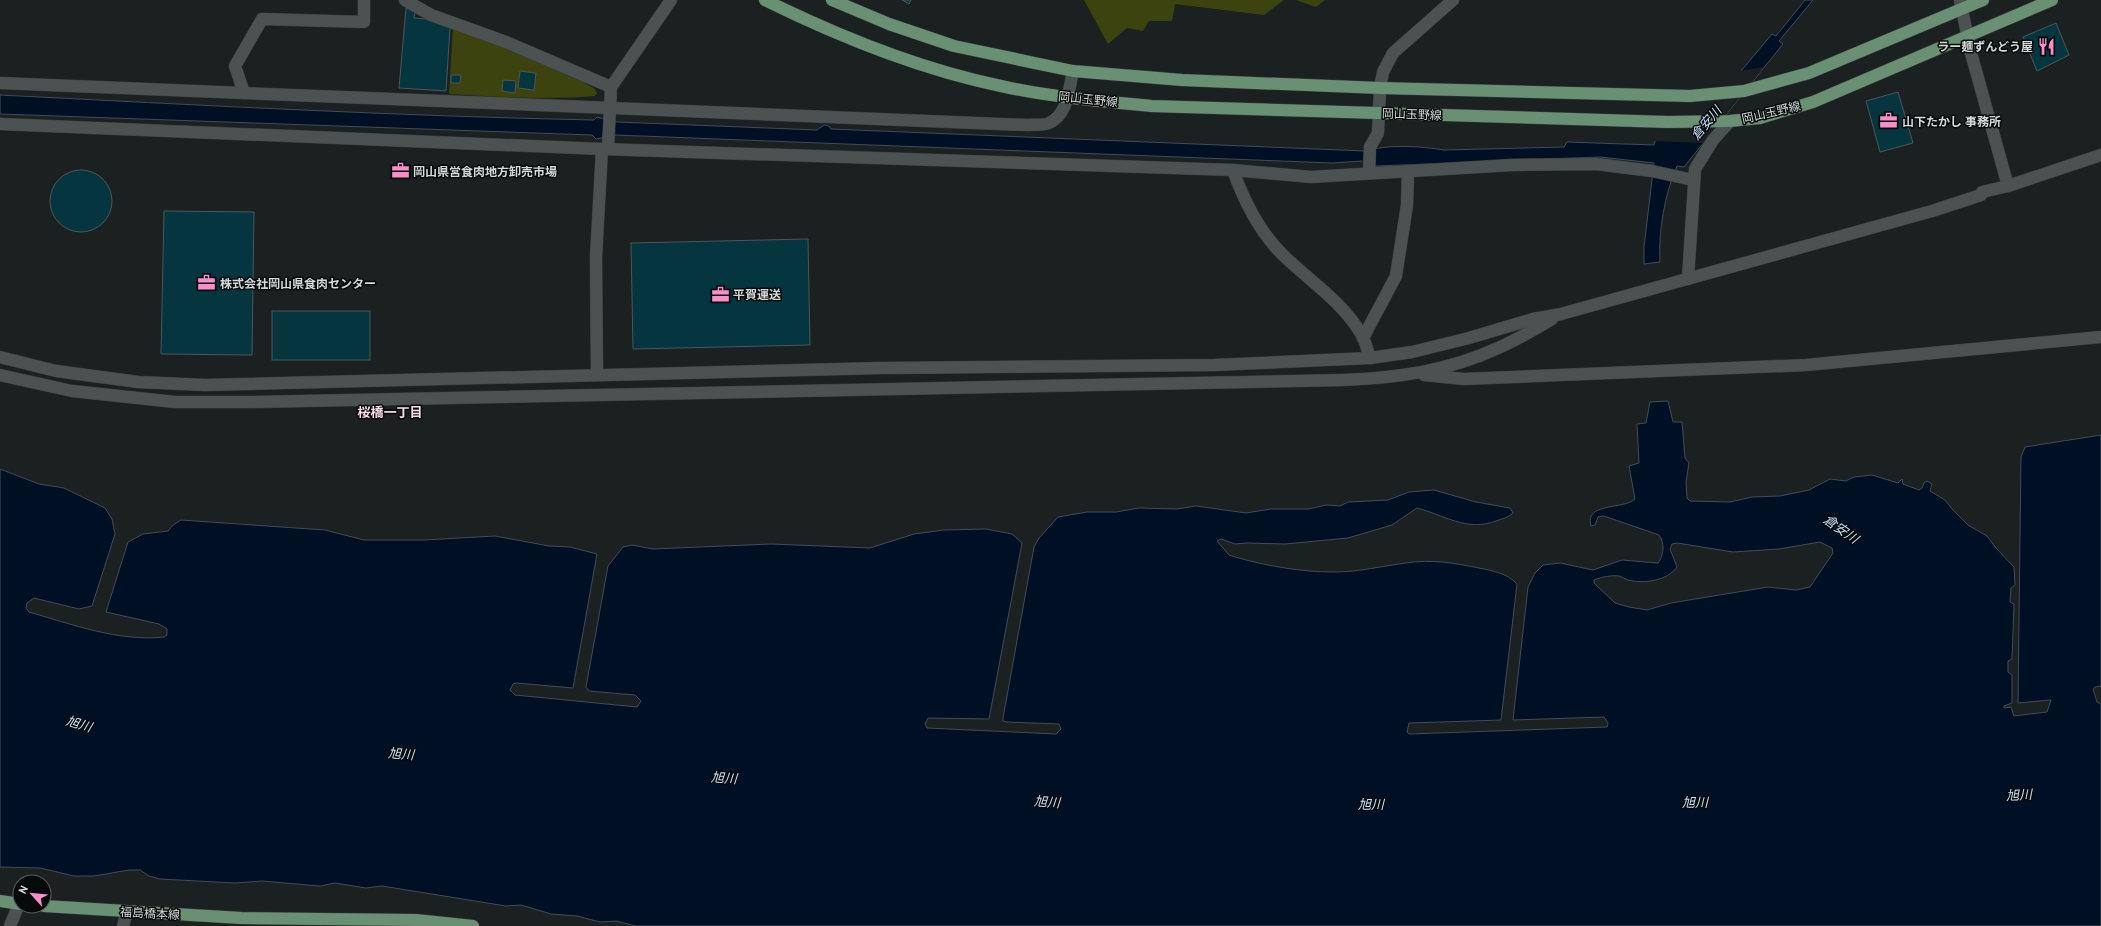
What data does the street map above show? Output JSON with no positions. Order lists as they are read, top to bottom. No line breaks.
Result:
{"streets":{"main road":["岡山玉野線","福島橋本線"]},"districts":["桜橋一丁目"],"water":["倉安川","旭川"],"places":{"restaurant":["ラー麺ずんどう屋"],"office":["山下たかし 事務所","岡山県営食肉地方卸売市場","株式会社岡山県食肉センター","平賀運送"]},"north":"top left"}
